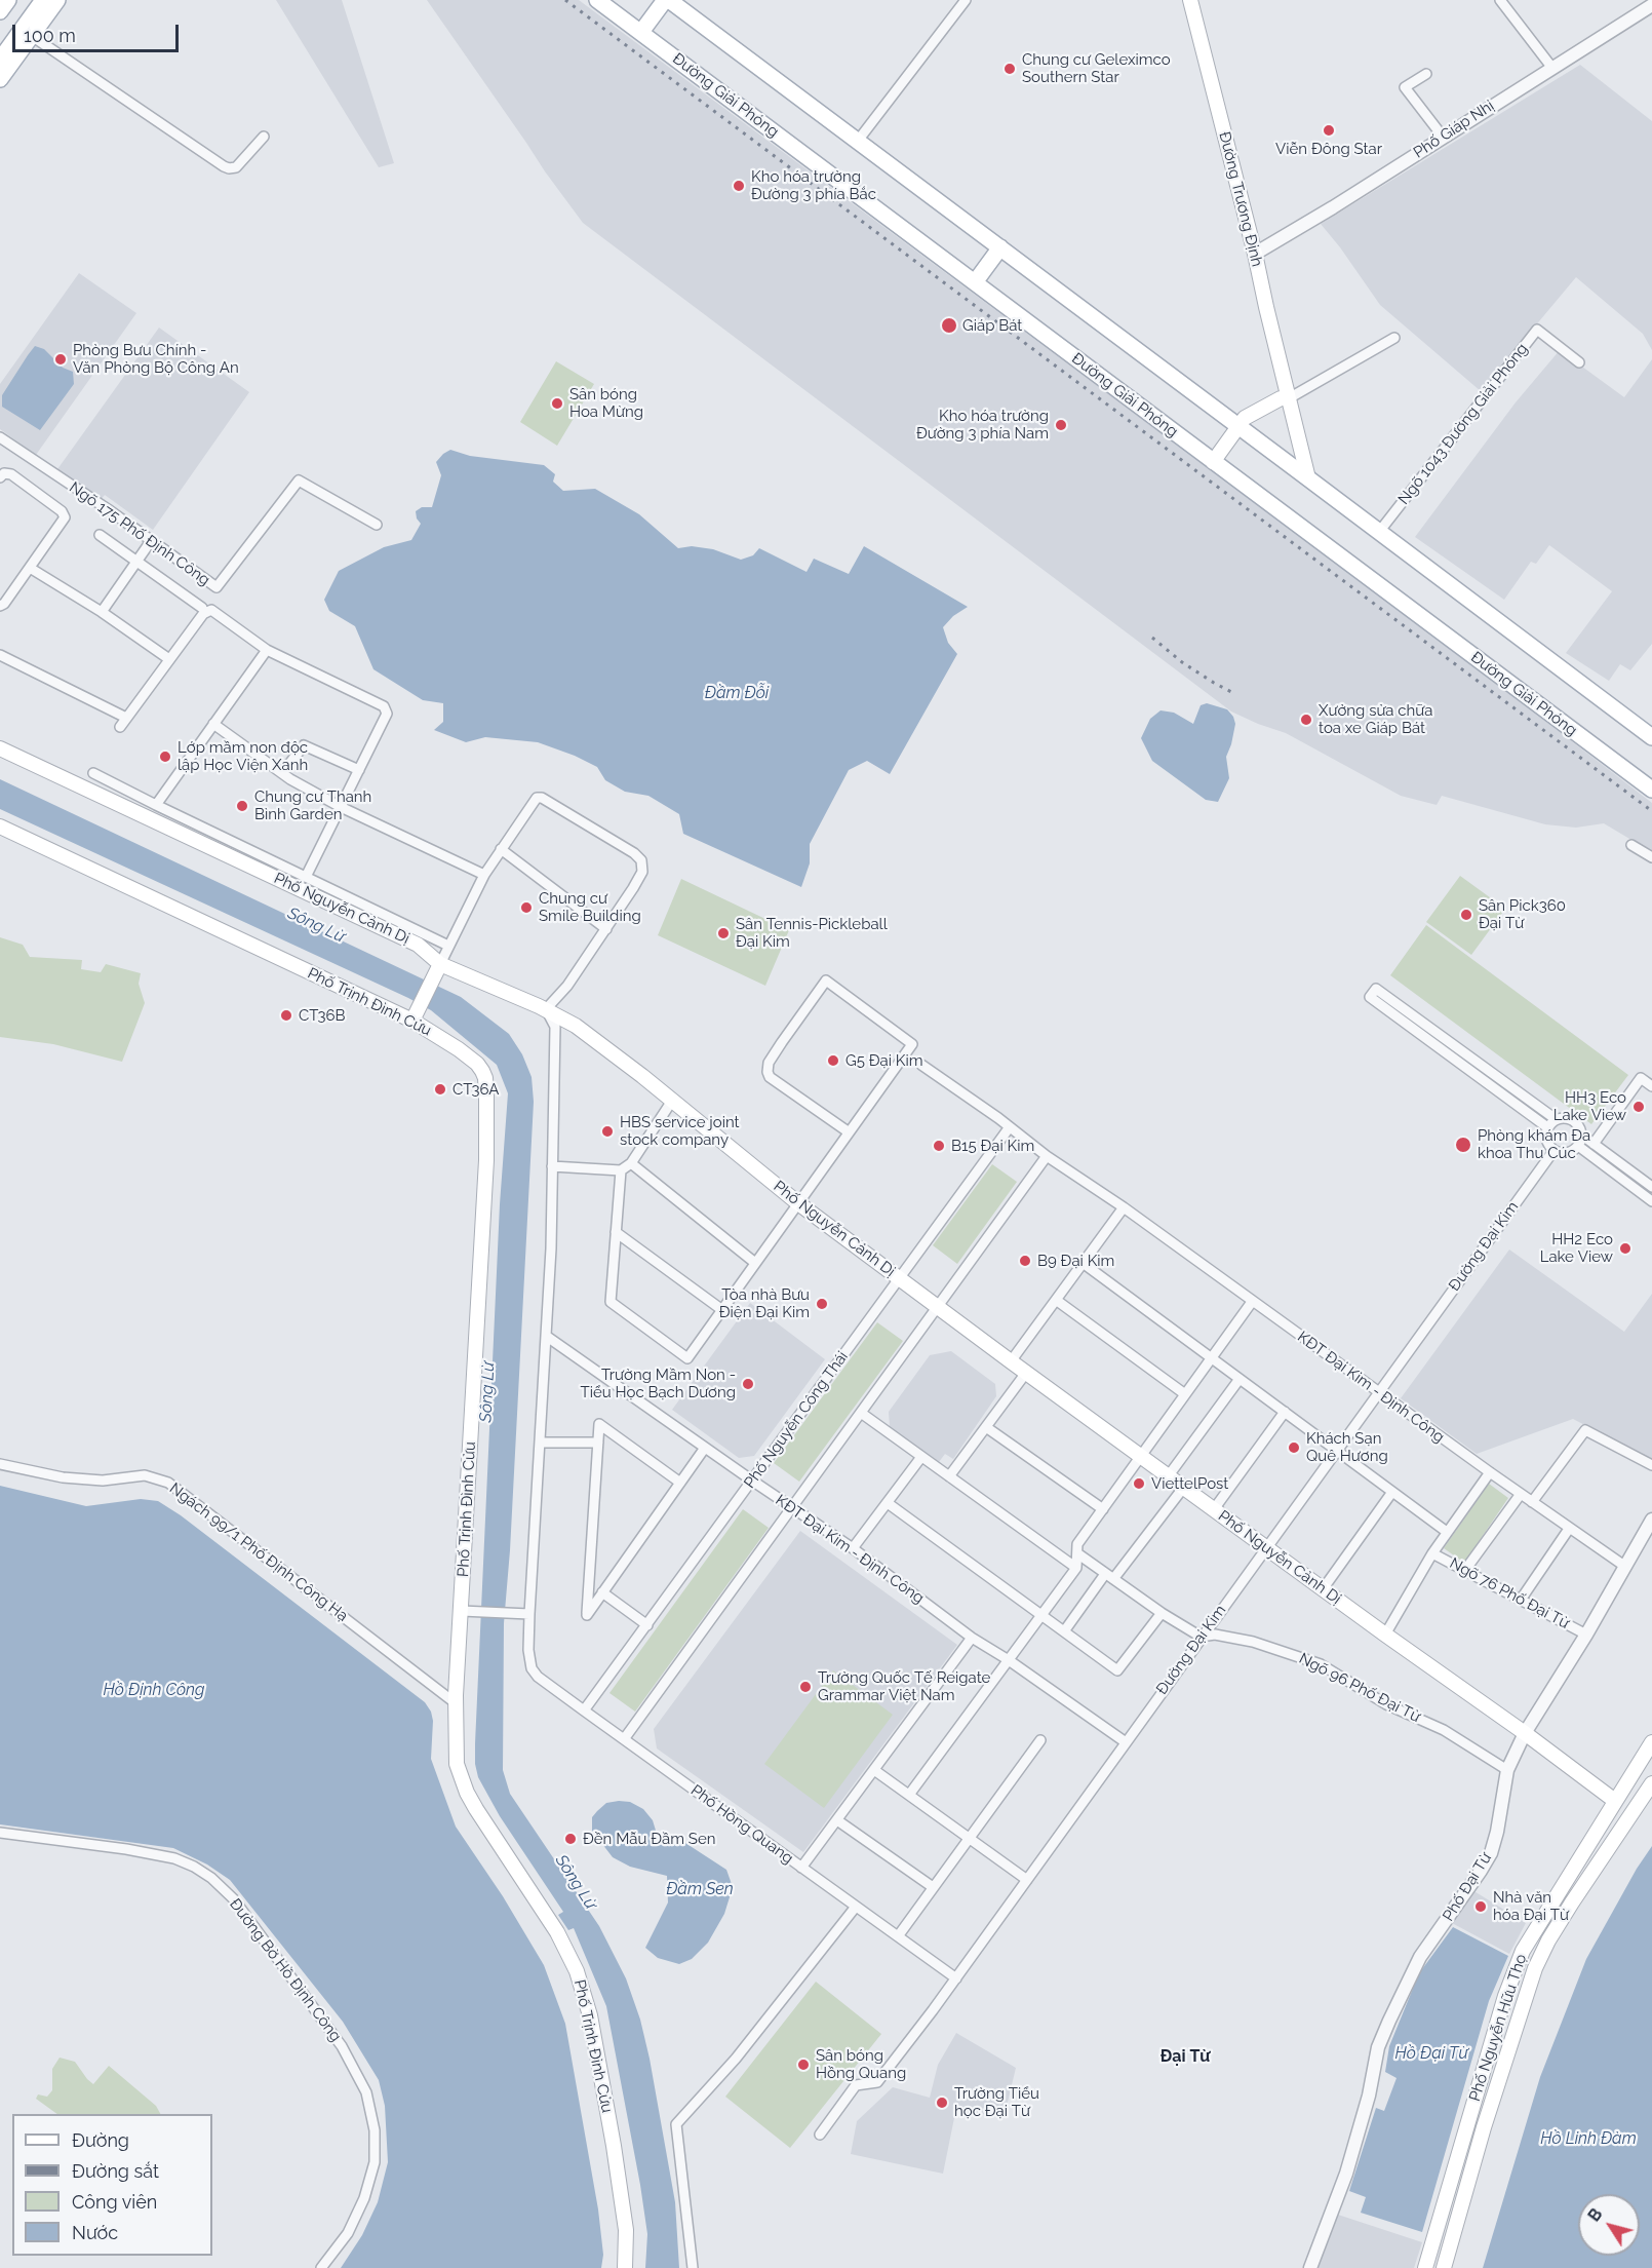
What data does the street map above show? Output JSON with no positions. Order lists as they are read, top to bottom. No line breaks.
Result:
{"streets":{"main road":["Đường Giải Phóng","Đường Trương Định","Phố Nguyễn Cảnh Dị","Phố Trịnh Đình Cửu","Phố Nguyễn Hữu Thọ"],"street":["Phố Giáp Nhị","Ngõ 1043 Đường Giải Phóng","Ngõ 175 Phố Định Công","Đường Đại Kim","KĐT Đại Kim - Định Công","Phố Nguyễn Công Thái","Ngách 99/1 Phố Định Công Hạ","Ngõ 76 Phố Đại Từ","Ngõ 96 Phố Đại Từ","Phố Hồng Quang","Phố Đại Từ","Đường Bờ Hồ Định Công"]},"crossings":[["Phố Giáp Nhị","Đường Trương Định"],["Phố Nguyễn Cảnh Dị","Đường Đại Kim"],["Phố Nguyễn Cảnh Dị","Phố Nguyễn Công Thái"],["Phố Nguyễn Cảnh Dị","Phố Đại Từ"],["Phố Nguyễn Cảnh Dị","Phố Nguyễn Hữu Thọ"],["Phố Trịnh Đình Cửu","Ngách 99/1 Phố Định Công Hạ"],["Đường Đại Kim","KĐT Đại Kim - Định Công"],["Đường Đại Kim","Ngõ 96 Phố Đại Từ"],["Đường Đại Kim","Phố Hồng Quang"],["KĐT Đại Kim - Định Công","Phố Nguyễn Công Thái"],["KĐT Đại Kim - Định Công","Phố Đại Từ"],["Phố Nguyễn Công Thái","Phố Hồng Quang"],["Ngõ 76 Phố Đại Từ","Phố Đại Từ"],["Ngõ 96 Phố Đại Từ","Phố Đại Từ"]],"districts":["Đại Từ"],"water":["Đầm Đỗi","Sông Lừ","Hồ Định Công","Đầm Sen","Hồ Đại Từ","Hồ Linh Đàm"],"places":["Chung cư Geleximco Southern Star","Viễn Đông Star","Kho hóa trường Đường 3 phía Bắc","Giáp Bát","Phòng Bưu Chính - Văn Phòng Bộ Công An","Sân bóng Hoa Mừng","Kho hóa trường Đường 3 phía Nam","Xưởng sửa chữa toa xe Giáp Bát","Lớp mầm non độc lập Học Viện Xanh","Chung cư Thanh Bình Garden","Chung cư Smile Building","Sân Pick360 Đại Từ","Sân Tennis-Pickleball Đại Kim","CT36B","G5 Đại Kim","CT36A","HH3 Eco Lake View","HBS service joint stock company","Phòng khám Đa khoa Thu Cúc","B15 Đại Kim","HH2 Eco Lake View","B9 Đại Kim","Tòa nhà Bưu Điện Đại Kim","Trường Mầm Non - Tiểu Học Bạch Dương","Khách Sạn Quê Hương","ViettelPost","Trường Quốc Tế Reigate Grammar Việt Nam","Đền Mẫu Đầm Sen","Nhà văn hóa Đại Từ","Sân bóng Hồng Quang","Trường Tiểu học Đại Từ"],"legend":["Đường","Đường sắt","Công viên","Nước"],"scale_bar":"100 m","north":"top left"}
